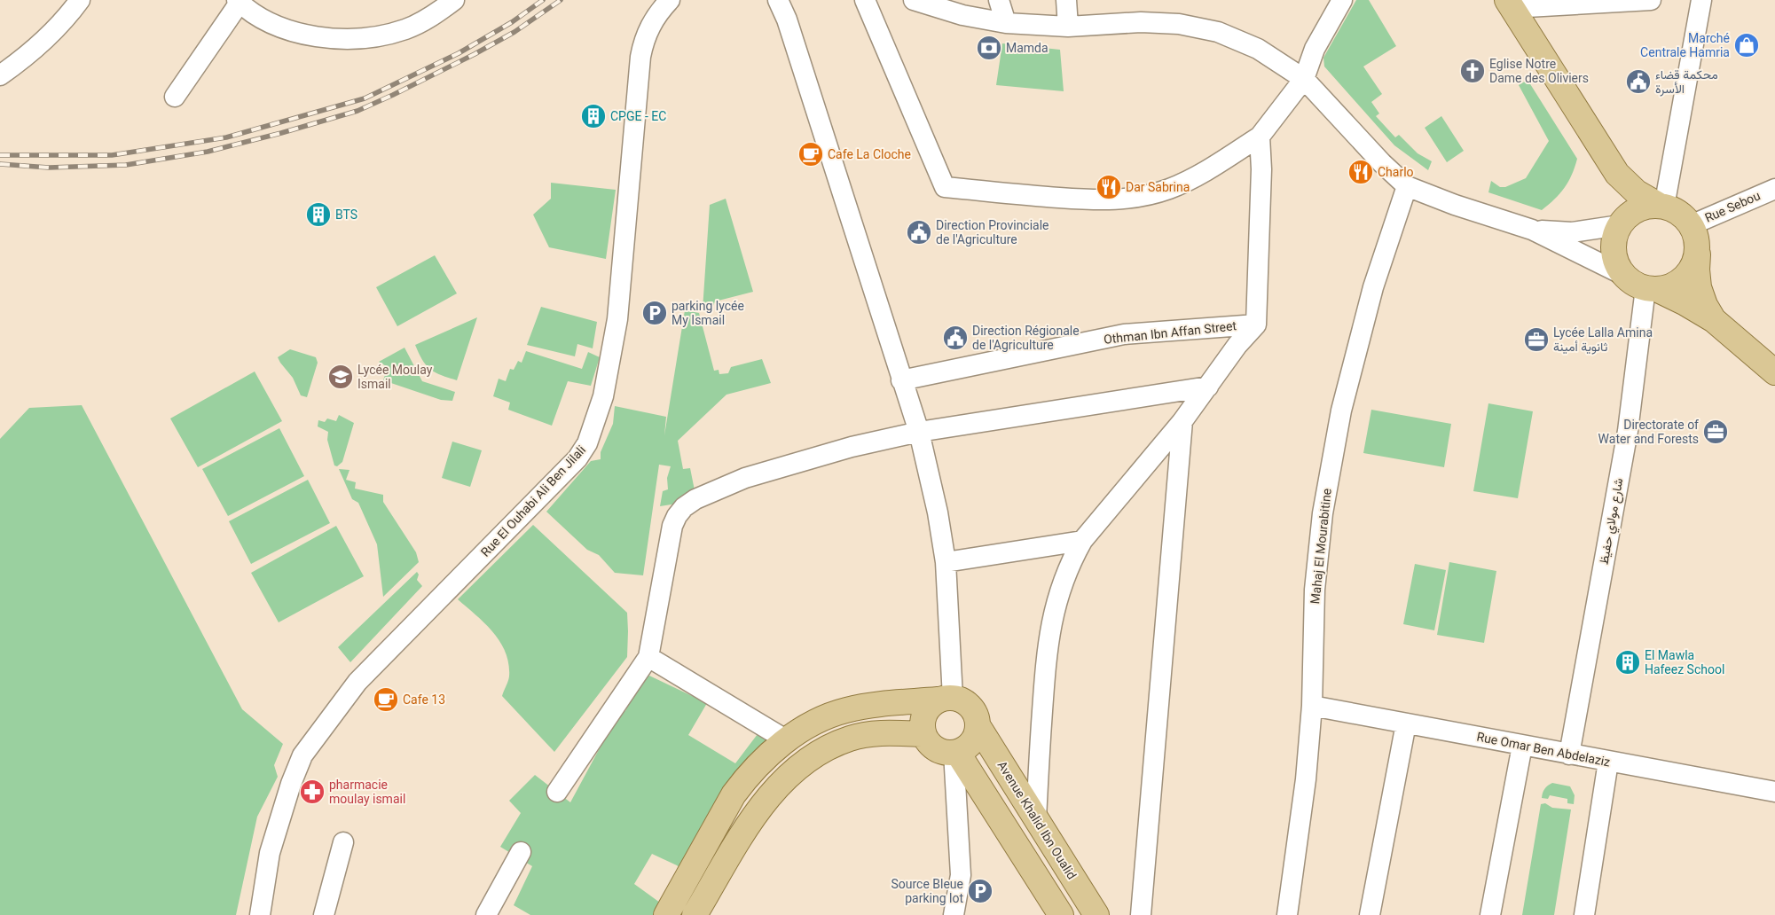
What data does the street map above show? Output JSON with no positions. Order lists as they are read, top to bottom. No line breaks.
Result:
{"streets":{"main road":["Avenue Khalid Ibn Oualid"],"street":["Rue Sebou","Othman Ibn Affan Street","Rue El Ouhabi Ali Ben Jilali","شارع مولاي حفيظ","Mahaj El Mourabitine","Rue Omar Ben Abdelaziz"]},"crossings":[["Rue Sebou","شارع مولاي حفيظ"],["شارع مولاي حفيظ","Rue Omar Ben Abdelaziz"],["Mahaj El Mourabitine","Rue Omar Ben Abdelaziz"]],"places":{"shop":["Marché Centrale Hamria"],"bank":["Mamda"],"church":["Eglise Notre Dame des Oliviers"],"public building":["محكمة قضاء الأسرة","Direction Provinciale de l'Agriculture","Direction Régionale de l'Agriculture"],"building":["CPGE - EC","BTS","El Mawla Hafeez School"],"cafe":["Cafe La Cloche","Cafe 13"],"restaurant":["Charlo","Dar Sabrina"],"parking":["parking lycée My Ismail","Source Bleue parking lot"],"office":["Lycée Lalla Amina ثانوية أمينة","Directorate of Water and Forests"],"school or university":["Lycée Moulay Ismail"],"pharmacy":["pharmacie moulay ismail"]}}
